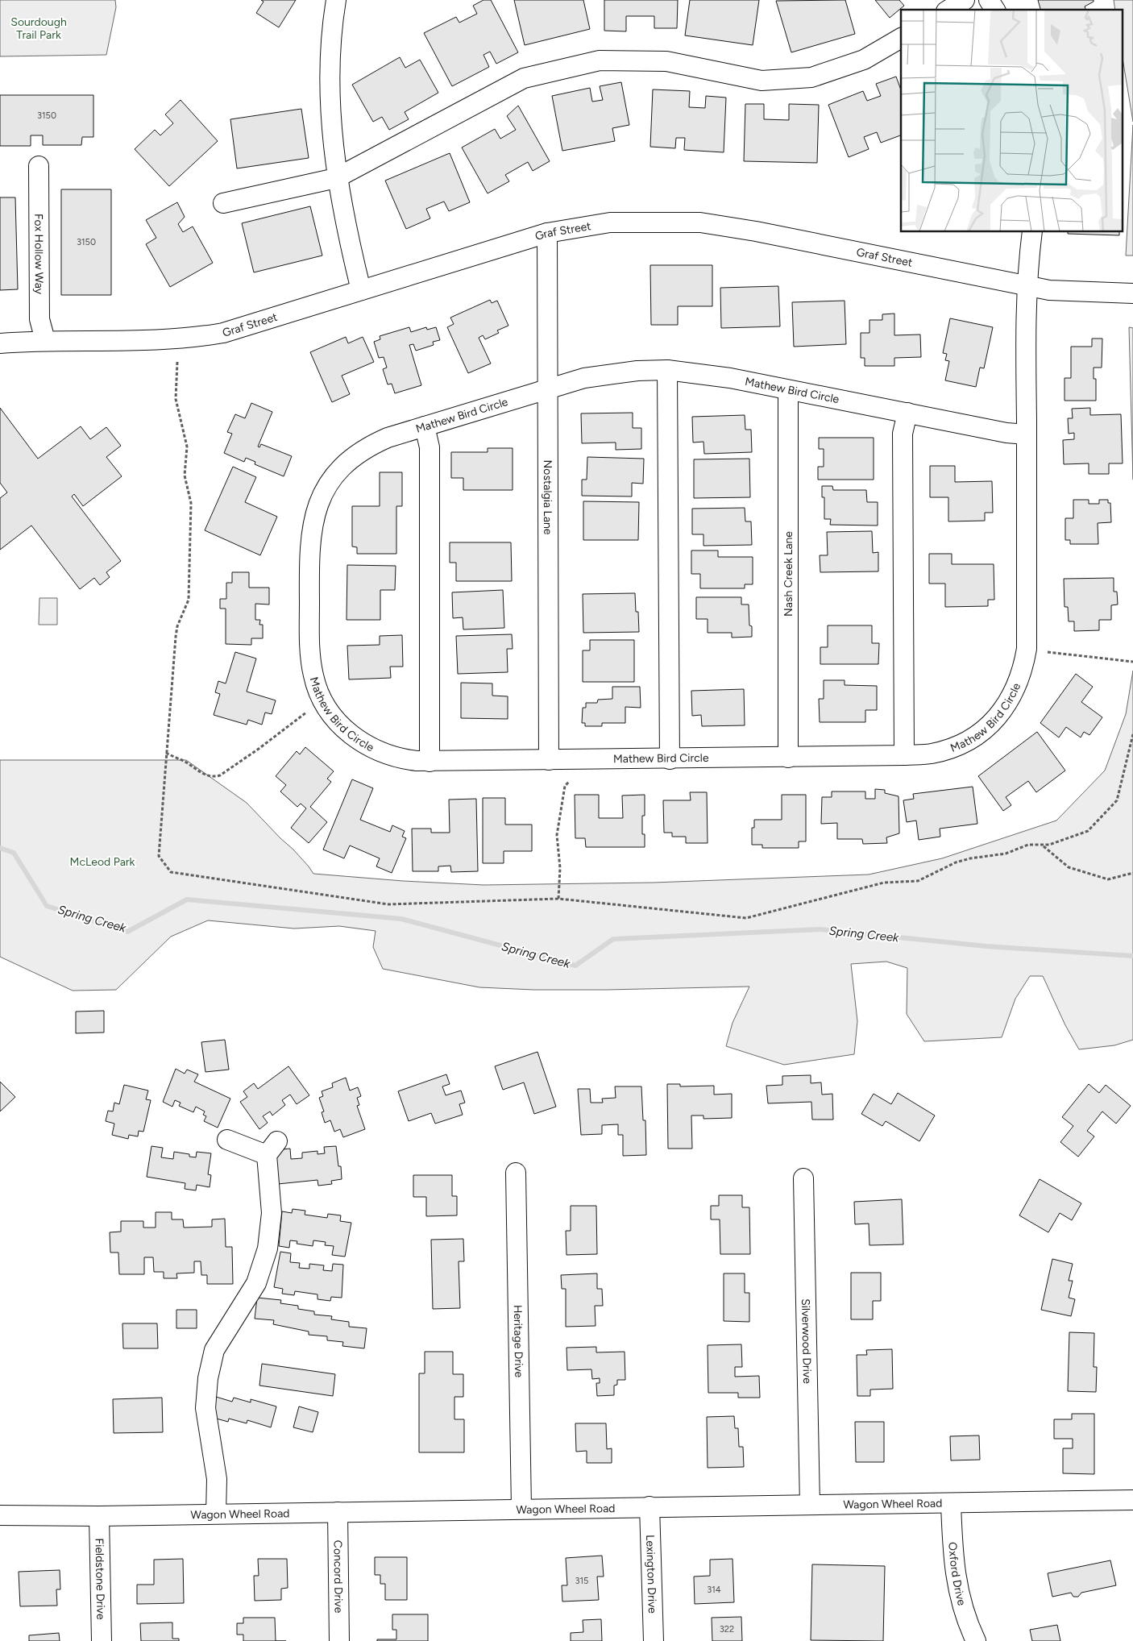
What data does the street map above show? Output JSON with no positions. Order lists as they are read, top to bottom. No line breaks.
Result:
{"streets":{"street":["Graf Street","Fox Hollow Way","Mathew Bird Circle","Nostalgia Lane","Nash Creek Lane","Heritage Drive","Silverwood Drive","Wagon Wheel Road","Oxford Drive","Lexington Drive","Concord Drive","Fieldstone Drive"]},"crossings":[["Graf Street","Fox Hollow Way"],["Graf Street","Mathew Bird Circle"],["Graf Street","Nostalgia Lane"],["Mathew Bird Circle","Nostalgia Lane"],["Mathew Bird Circle","Nash Creek Lane"],["Heritage Drive","Wagon Wheel Road"],["Silverwood Drive","Wagon Wheel Road"],["Wagon Wheel Road","Oxford Drive"],["Wagon Wheel Road","Lexington Drive"],["Wagon Wheel Road","Concord Drive"],["Wagon Wheel Road","Fieldstone Drive"]],"water":["Spring Creek"],"parks":["Sourdough Trail Park","McLeod Park"],"house_numbers":["3150","3150","315","314","322"]}
